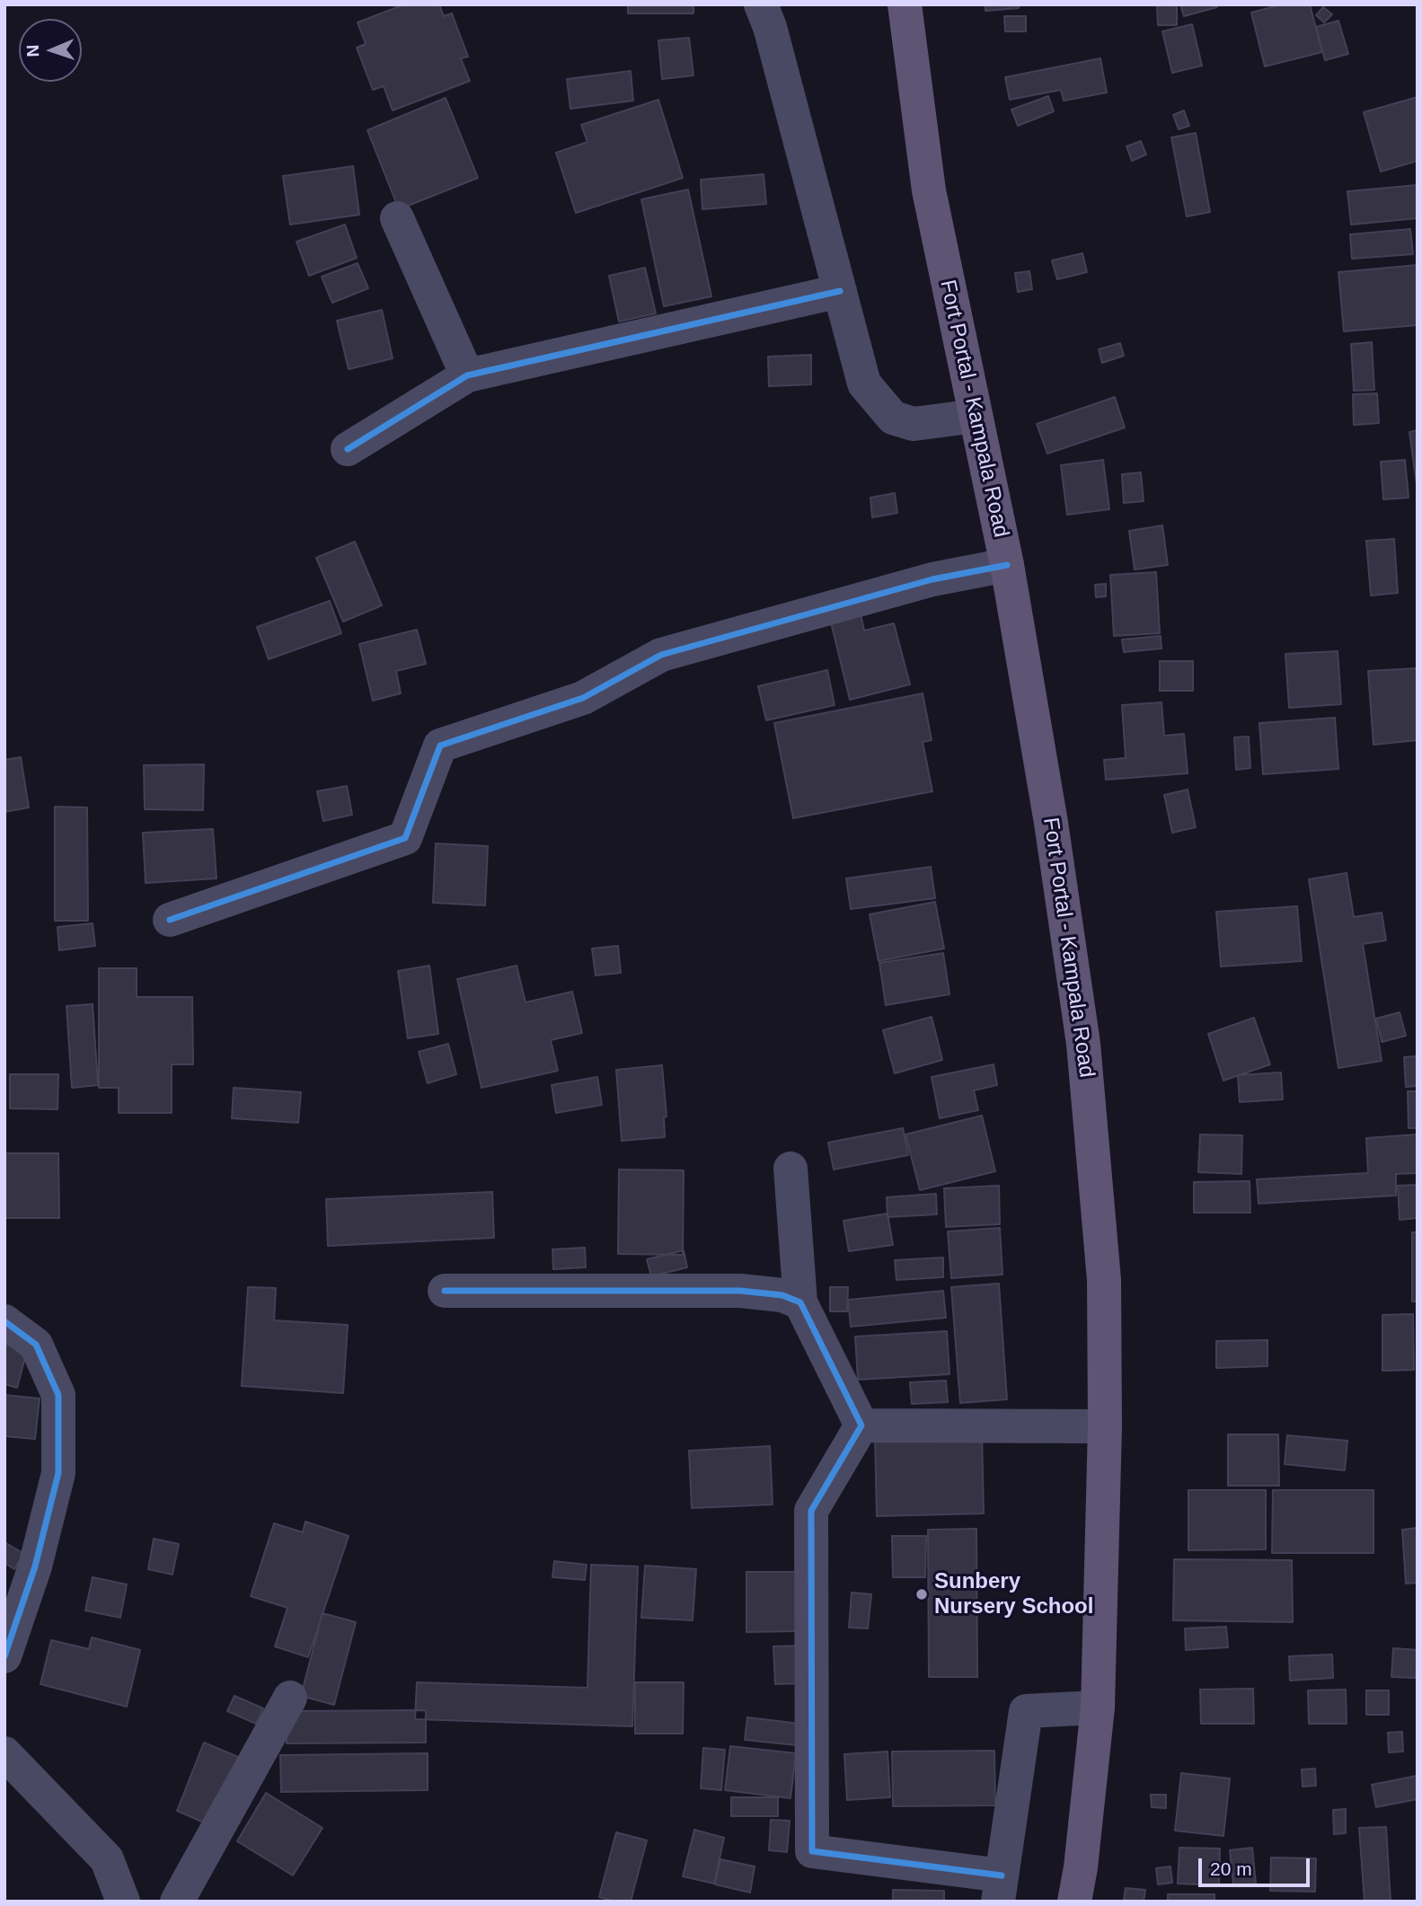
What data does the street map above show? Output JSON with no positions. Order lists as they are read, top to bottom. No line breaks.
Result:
{"streets":{"main road":["Fort Portal - Kampala Road"]},"places":["Sunbery Nursery School"],"scale_bar":"20 m","north":"left"}
